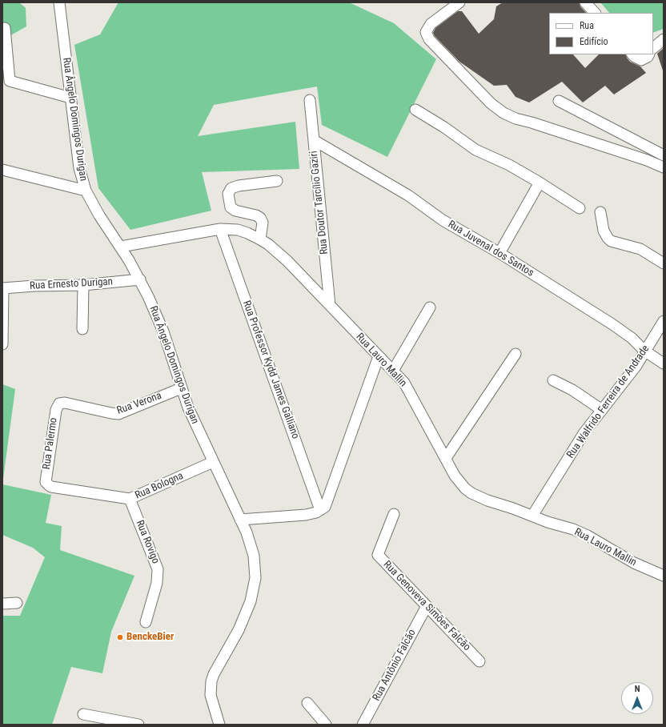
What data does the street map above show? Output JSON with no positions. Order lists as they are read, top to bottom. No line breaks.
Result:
{"streets":{"street":["Rua Ângelo Domingos Durigan","Rua Doutor Tarcílio Gaziri","Rua Juvenal dos Santos","Rua Ernesto Durigan","Rua Lauro Mallin","Rua Professor Kydd James Galliano","Rua Walfrido Ferreira de Andrade","Rua Verona","Rua Palermo","Rua Bologna","Rua Rovigo","Rua Genoveva Simões Falcão","Rua Antônio Falcão"]},"crossings":[["Rua Ângelo Domingos Durigan","Rua Ernesto Durigan"],["Rua Ângelo Domingos Durigan","Rua Lauro Mallin"],["Rua Ângelo Domingos Durigan","Rua Verona"],["Rua Ângelo Domingos Durigan","Rua Bologna"],["Rua Doutor Tarcílio Gaziri","Rua Juvenal dos Santos"],["Rua Doutor Tarcílio Gaziri","Rua Lauro Mallin"],["Rua Juvenal dos Santos","Rua Walfrido Ferreira de Andrade"],["Rua Lauro Mallin","Rua Professor Kydd James Galliano"],["Rua Lauro Mallin","Rua Walfrido Ferreira de Andrade"],["Rua Verona","Rua Palermo"],["Rua Palermo","Rua Bologna"],["Rua Bologna","Rua Rovigo"],["Rua Genoveva Simões Falcão","Rua Antônio Falcão"]],"places":["BenckeBier"],"legend":["Rua","Edifício"],"north":"top"}
